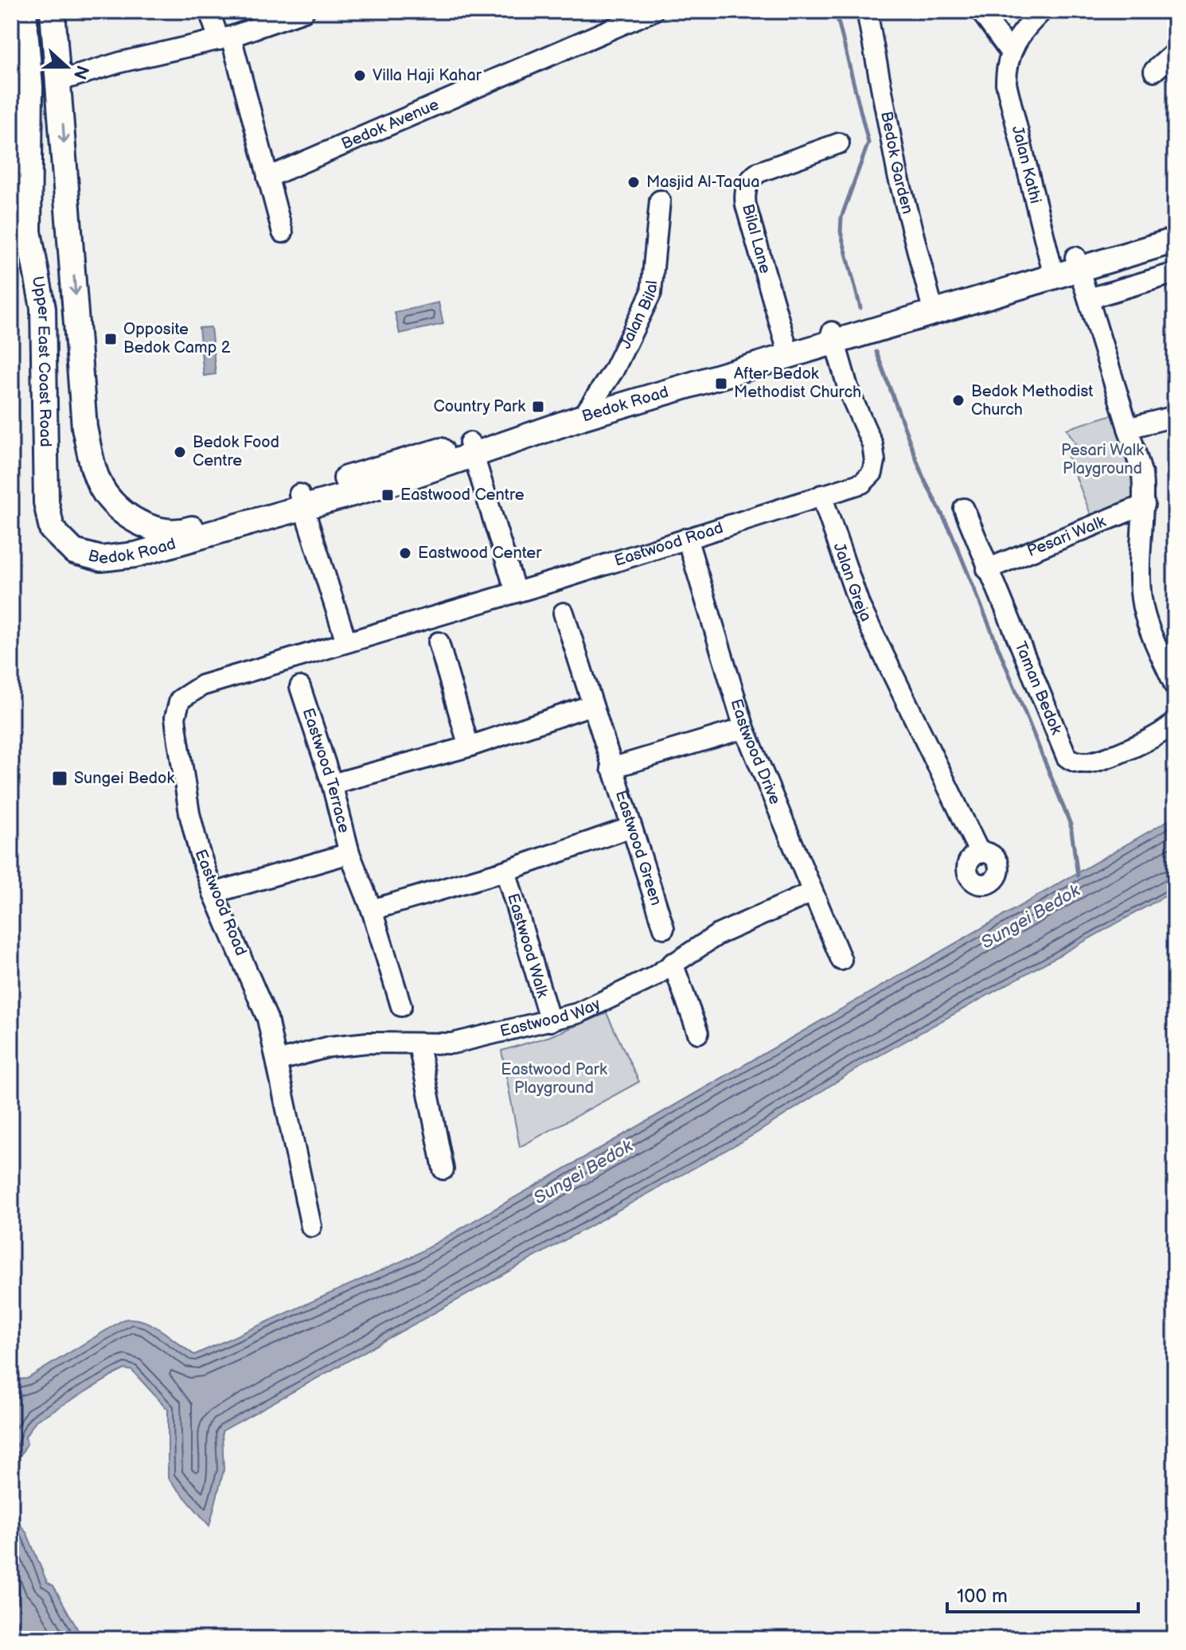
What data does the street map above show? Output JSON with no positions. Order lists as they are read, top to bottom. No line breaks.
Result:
{"streets":{"main road":["Upper East Coast Road","Bedok Road"],"street":["Bedok Avenue","Bedok Garden","Jalan Kathi","Bilal Lane","Jalan Bilal","Pesari Walk","Eastwood Road","Jalan Greja","Taman Bedok","Eastwood Drive","Eastwood Terrace","Eastwood Green","Eastwood Walk","Eastwood Way"]},"crossings":[["Bedok Garden","Bedok Road"],["Jalan Kathi","Bedok Road"],["Bilal Lane","Bedok Road"],["Jalan Bilal","Bedok Road"],["Upper East Coast Road","Bedok Road"],["Pesari Walk","Taman Bedok"],["Eastwood Road","Jalan Greja"],["Eastwood Road","Eastwood Drive"],["Eastwood Road","Eastwood Terrace"],["Eastwood Road","Eastwood Way"],["Eastwood Drive","Eastwood Way"],["Eastwood Walk","Eastwood Way"]],"water":["Sungei Bedok"],"parks":["Pesari Walk Playground","Eastwood Park Playground"],"places":{"other":["Villa Haji Kahar","Masjid Al-Taqua","Bedok Methodist Church","Bedok Food Centre","Eastwood Center"],"transit":["Opposite Bedok Camp 2","After Bedok Methodist Church","Country Park","Eastwood Centre","Sungei Bedok"]},"scale_bar":"100 m","north":"right"}
